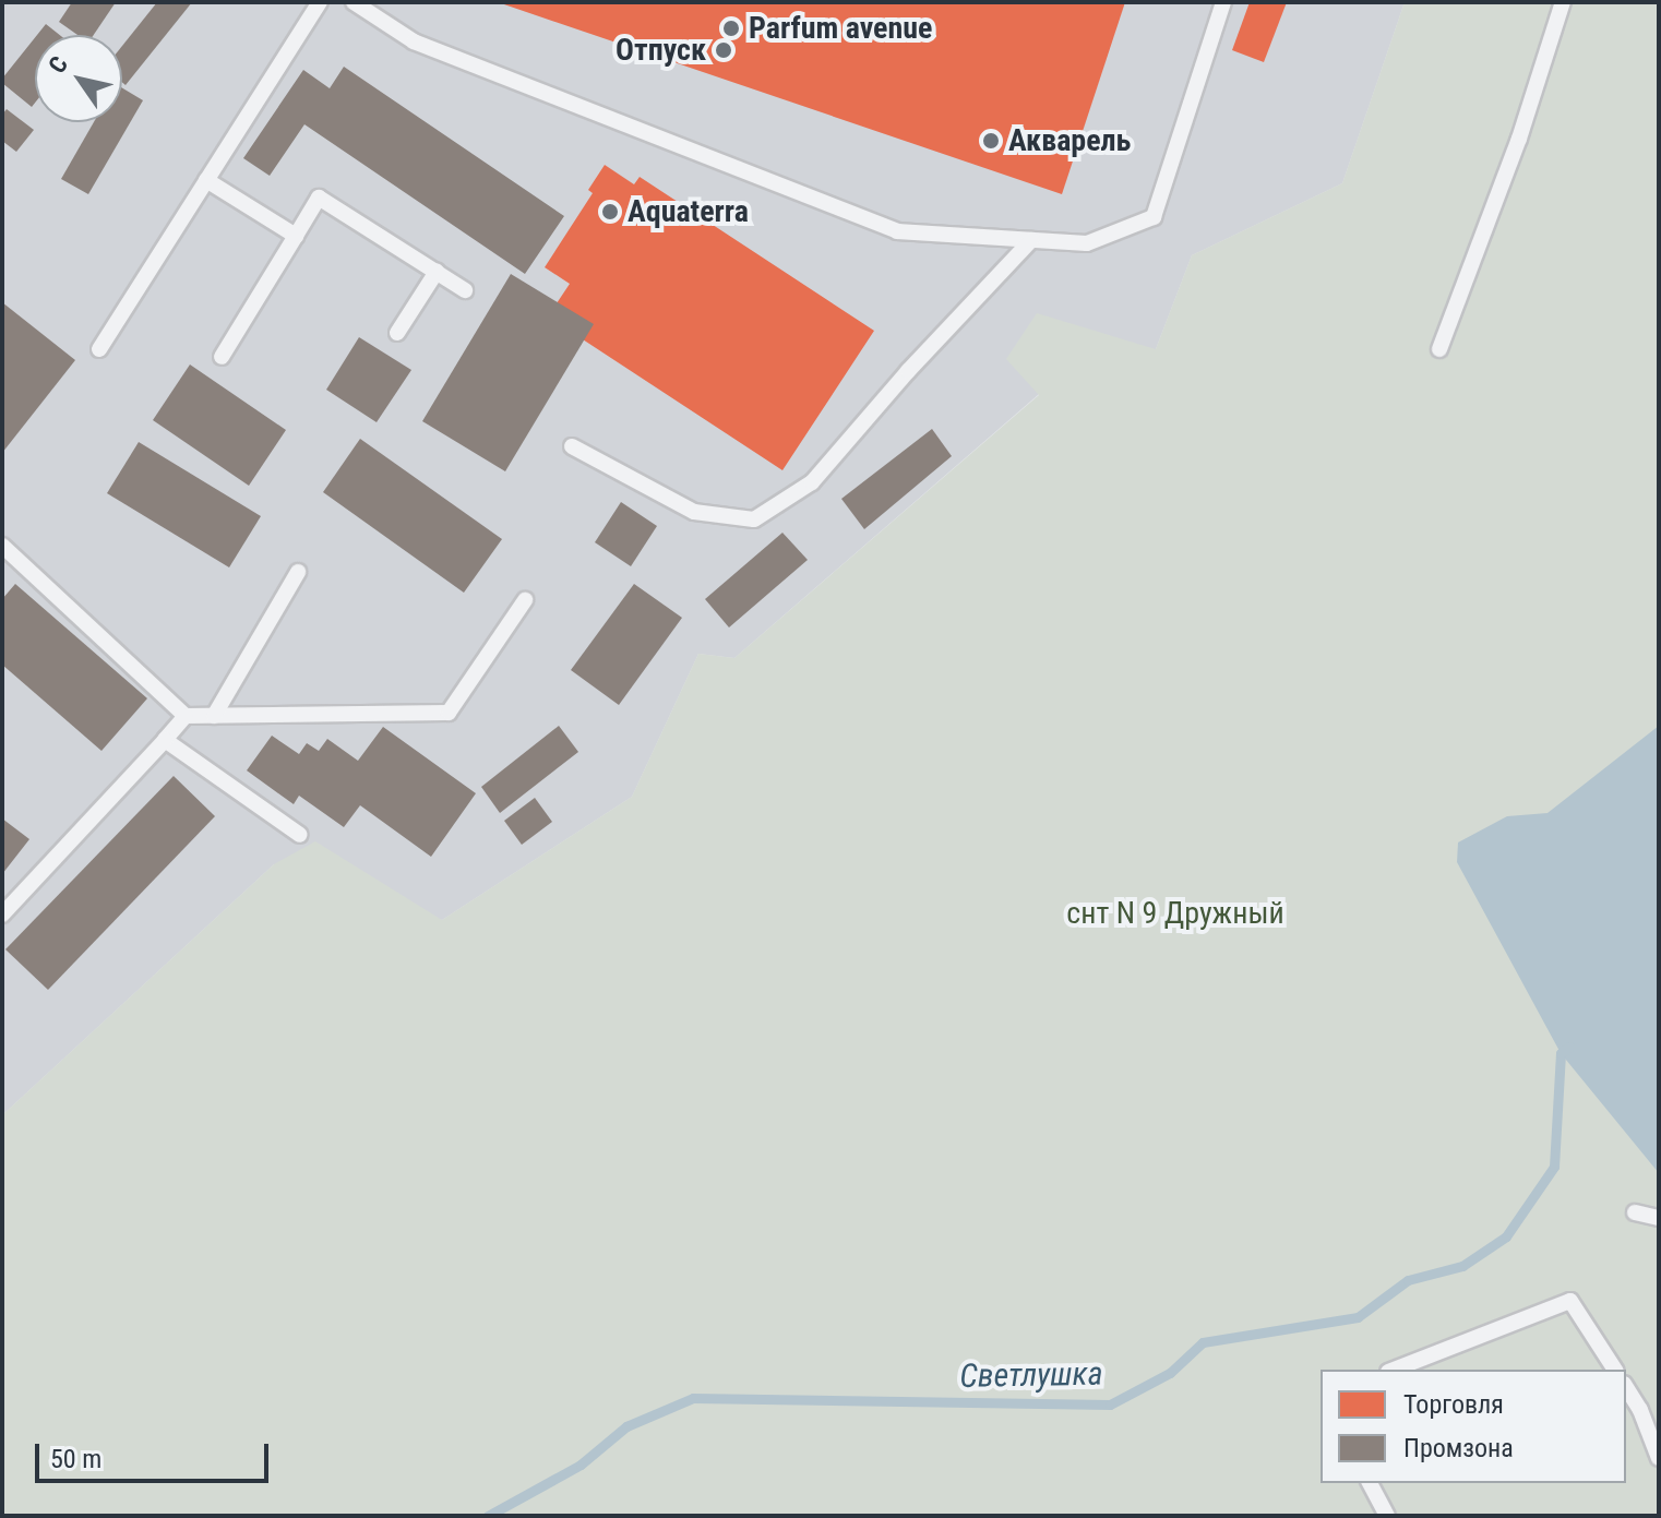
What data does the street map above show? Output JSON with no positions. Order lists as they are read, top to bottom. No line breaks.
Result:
{"water":["Светлушка"],"parks":["снт N 9 Дружный"],"places":["Parfum avenue","Отпуск","Акварель","Aquaterra"],"legend":["Торговля","Промзона"],"scale_bar":"50 m","north":"top left"}
